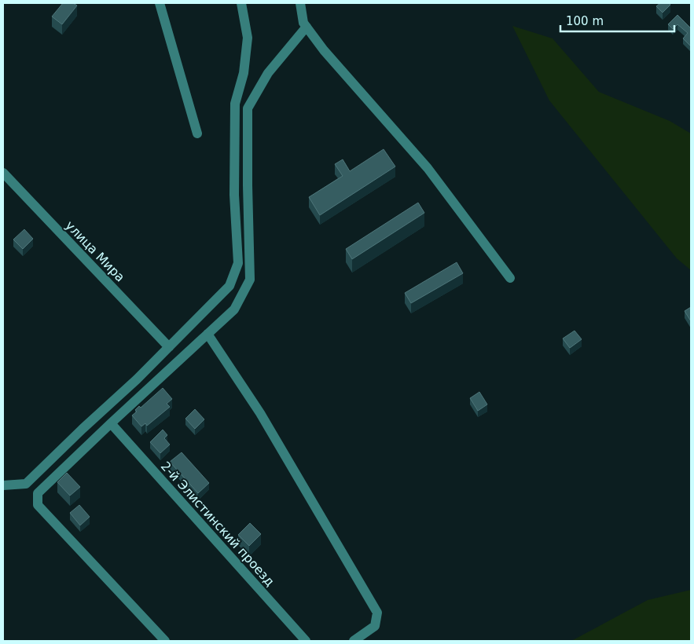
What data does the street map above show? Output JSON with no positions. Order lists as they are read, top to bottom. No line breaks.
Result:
{"streets":{"street":["улица Мира","2-й Элистинский проезд"]},"scale_bar":"100 m"}
